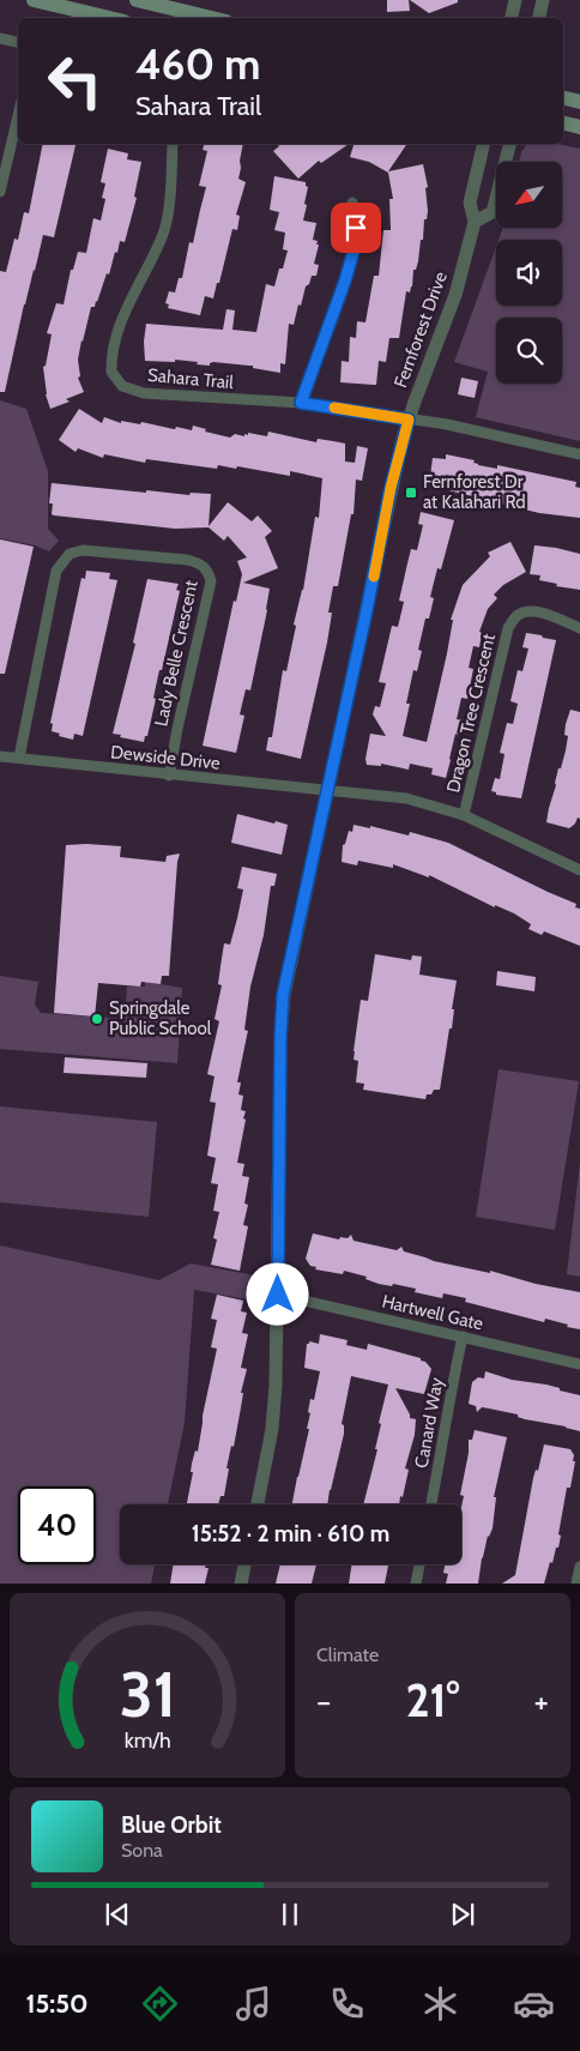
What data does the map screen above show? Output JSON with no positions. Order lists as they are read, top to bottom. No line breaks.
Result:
{"streets":{"street":["Fernforest Drive","Sahara Trail","Lady Belle Crescent","Dragon Tree Crescent","Dewside Drive","Hartwell Gate","Canard Way"]},"crossings":[["Fernforest Drive","Sahara Trail"],["Fernforest Drive","Dewside Drive"],["Fernforest Drive","Hartwell Gate"],["Lady Belle Crescent","Dewside Drive"],["Dragon Tree Crescent","Dewside Drive"],["Hartwell Gate","Canard Way"]],"places":{"transit":["Fernforest Dr at Kalahari Rd"],"other":["Springdale Public School"]},"north":"bottom left","page":{"turn":["460 m","Sahara Trail"],"limit":"40","trip":"15:52 · 2 min · 610 m","tile":"Climate","heat":["−","21°","+"],"song":["Blue Orbit","Sona"],"tabs":"15:50","gauge":["31","km/h"]}}
